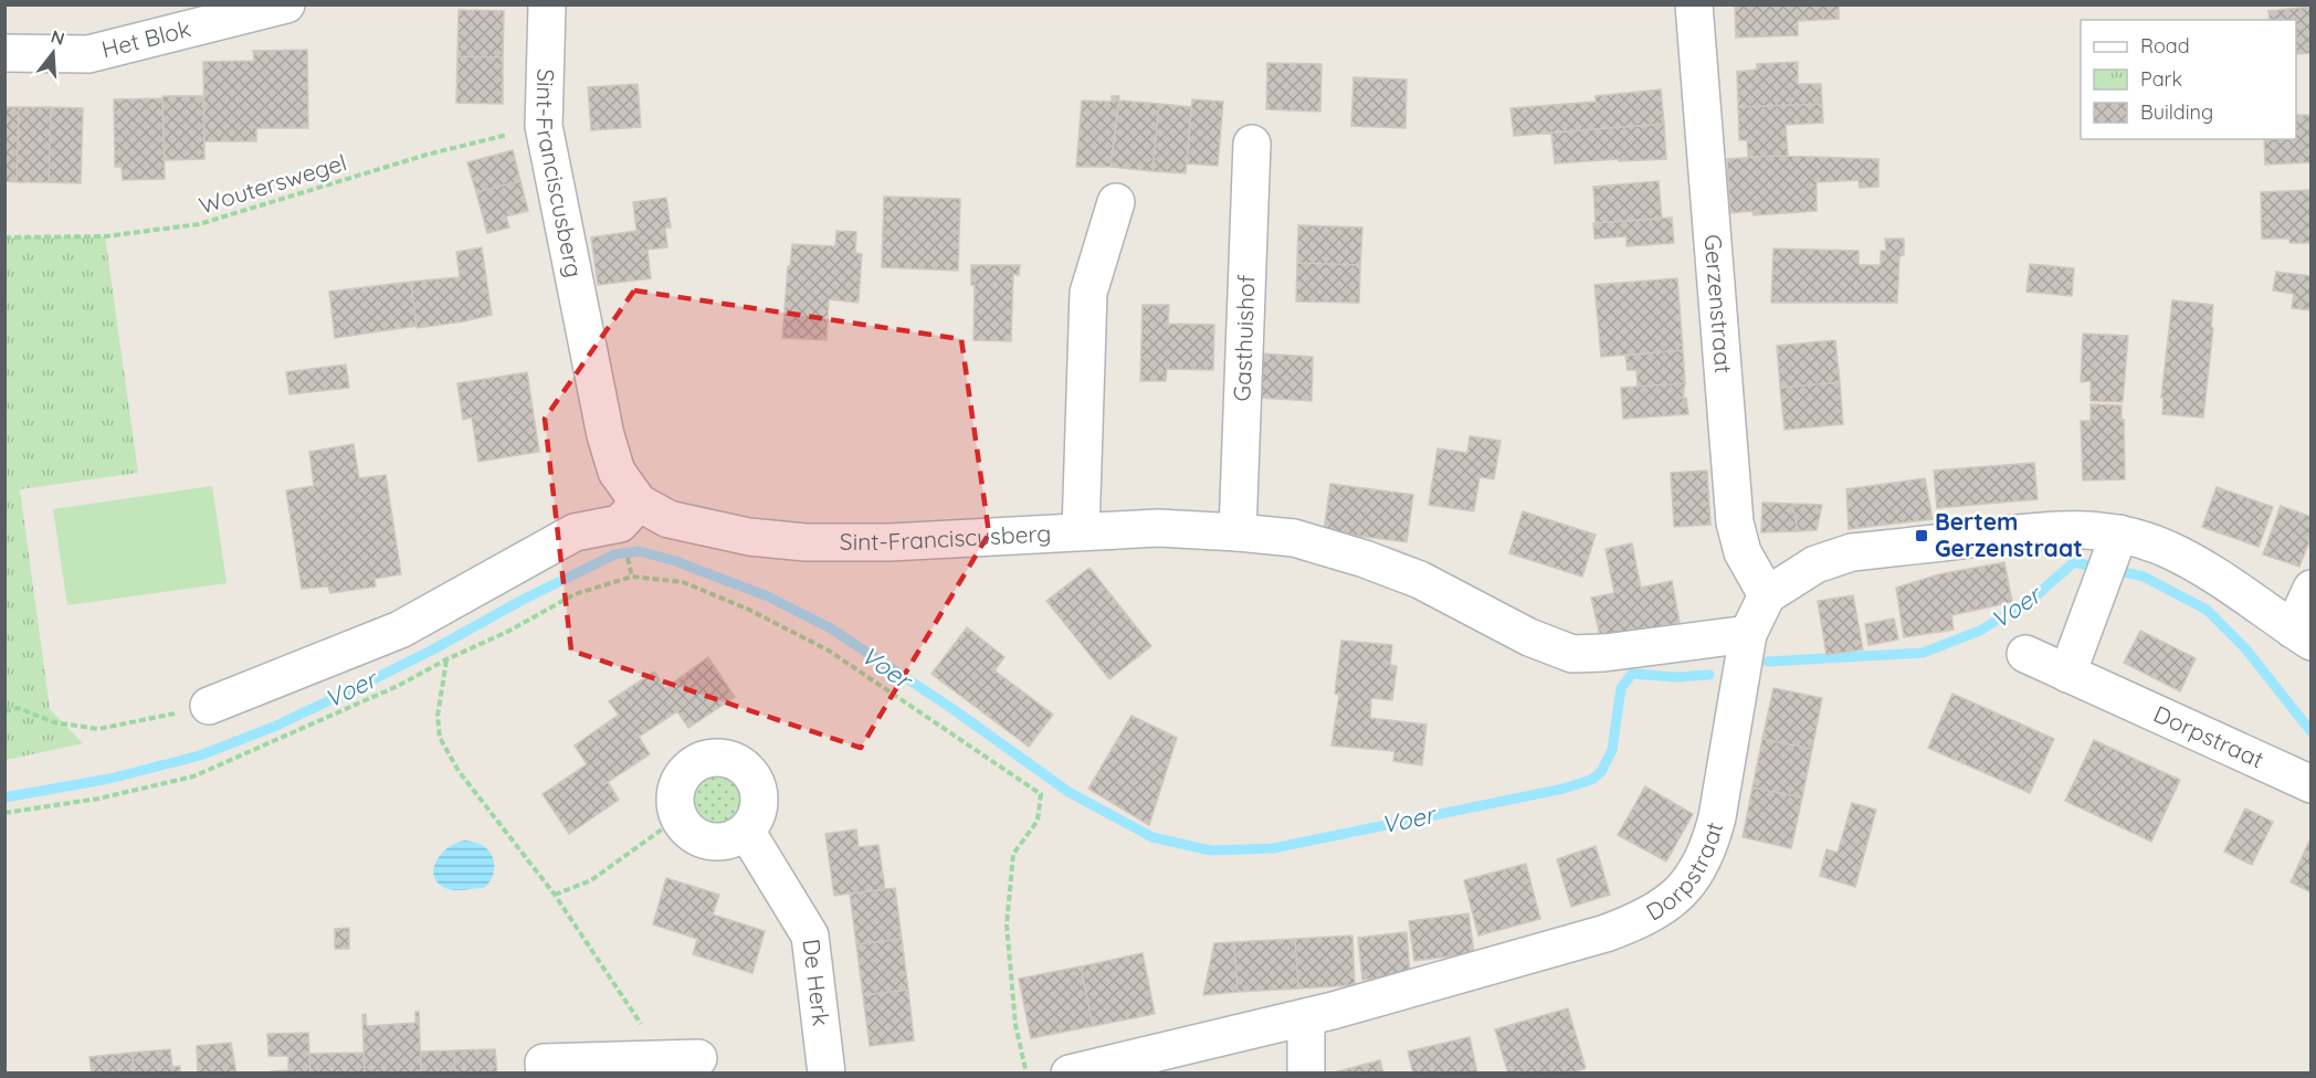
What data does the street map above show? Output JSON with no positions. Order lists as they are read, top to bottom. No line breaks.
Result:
{"streets":{"street":["Het Blok","Sint-Franciscusberg","Gerzenstraat","Gasthuishof","Dorpstraat","De Herk"],"path":["Wouterswegel"]},"crossings":[["Sint-Franciscusberg","Wouterswegel"],["Sint-Franciscusberg","Gasthuishof"],["Sint-Franciscusberg","Dorpstraat"],["Gerzenstraat","Dorpstraat"]],"water":["Voer"],"places":{"transit":["Bertem Gerzenstraat"]},"legend":["Road","Park","Building"],"north":"top"}
